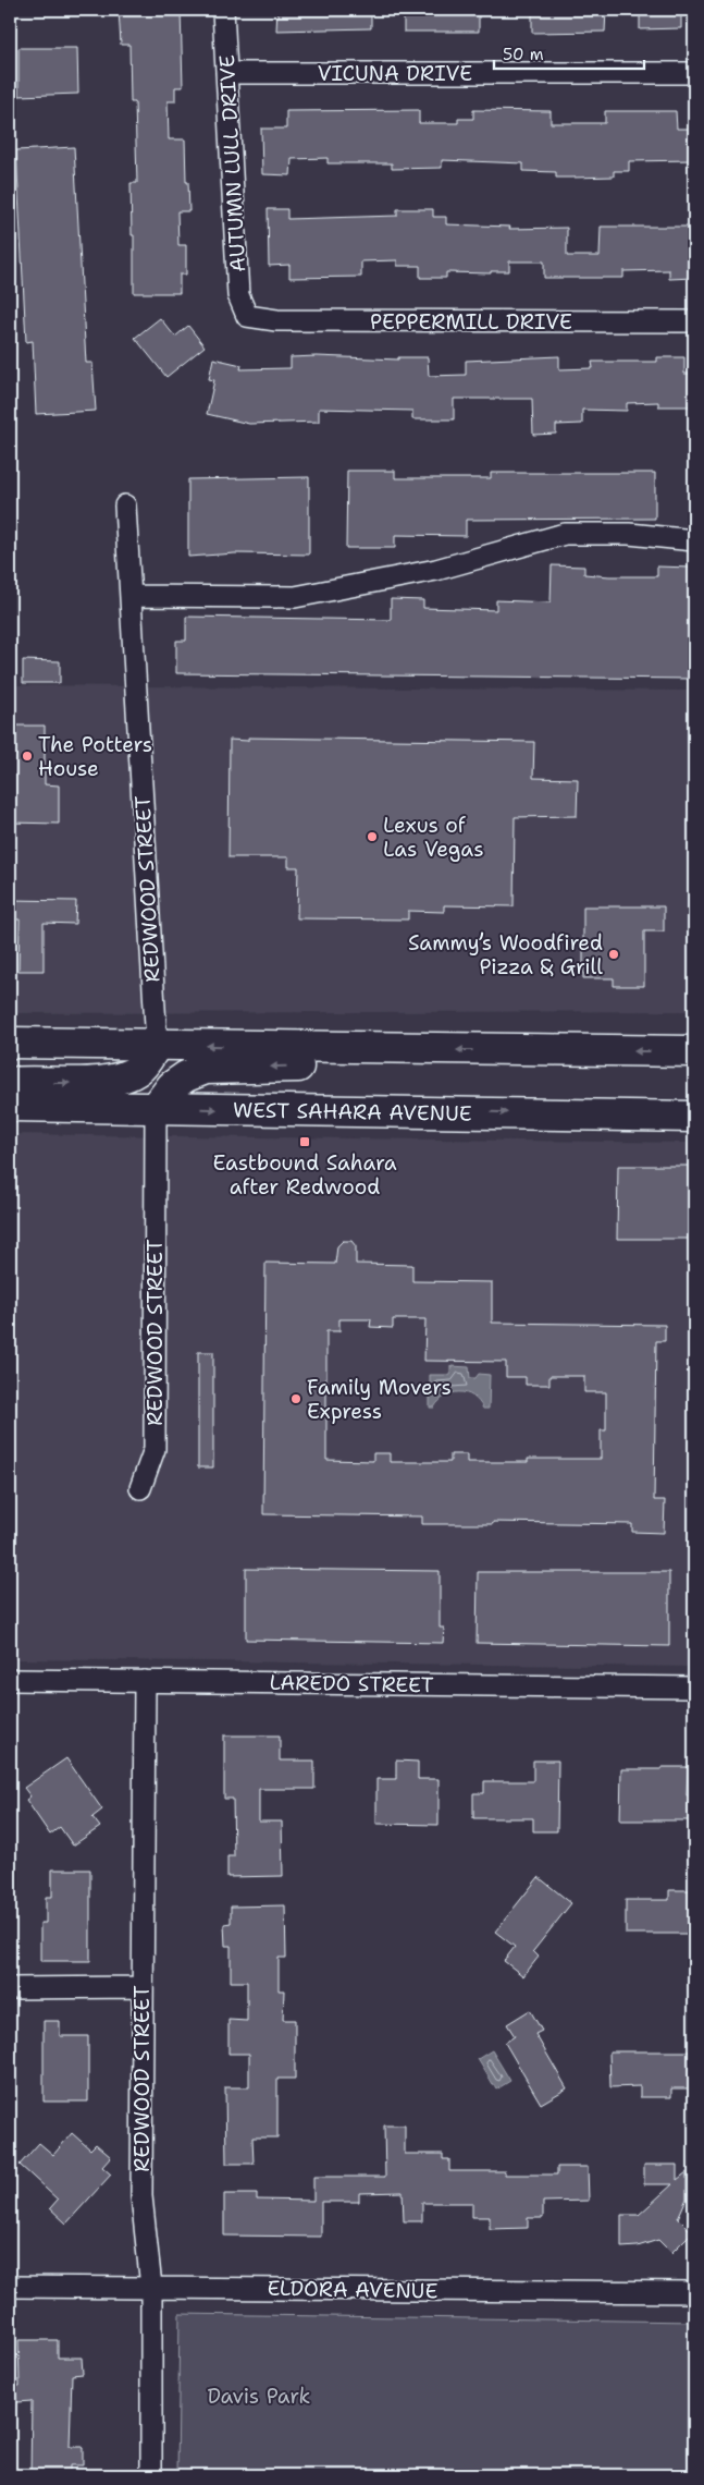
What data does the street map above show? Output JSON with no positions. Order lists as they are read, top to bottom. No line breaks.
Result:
{"streets":{"main road":["WEST SAHARA AVENUE"],"street":["VICUNA DRIVE","AUTUMN LULL DRIVE","PEPPERMILL DRIVE","REDWOOD STREET","LAREDO STREET","ELDORA AVENUE"]},"crossings":[["VICUNA DRIVE","AUTUMN LULL DRIVE"],["AUTUMN LULL DRIVE","PEPPERMILL DRIVE"],["REDWOOD STREET","WEST SAHARA AVENUE"],["REDWOOD STREET","LAREDO STREET"],["REDWOOD STREET","ELDORA AVENUE"]],"parks":["Davis Park"],"places":{"other":["The Potters House","Lexus of Las Vegas","Sammy’s Woodfired Pizza & Grill","Family Movers Express"],"transit":["Eastbound Sahara after Redwood"]},"scale_bar":"50 m"}
